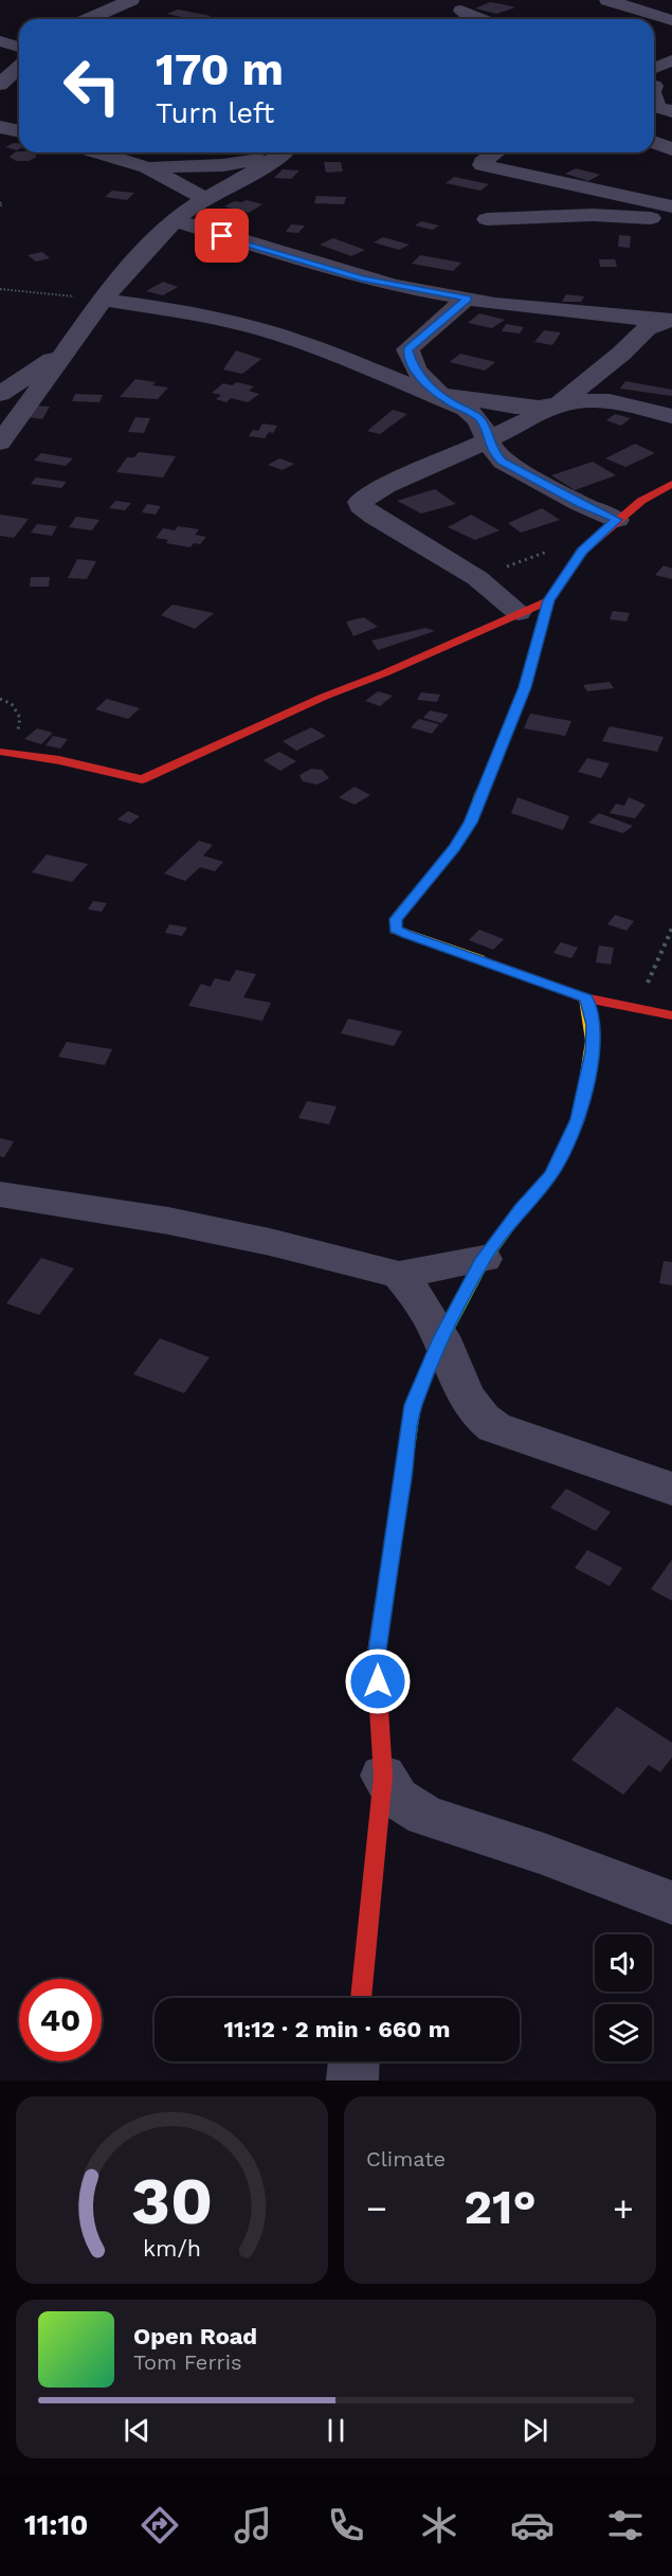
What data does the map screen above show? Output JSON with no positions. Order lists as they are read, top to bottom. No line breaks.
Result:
{"page":{"turn":["170 m","Turn left"],"limit":"40","trip":"11:12 · 2 min · 660 m","tile":"Climate","heat":["−","21°","+"],"song":["Open Road","Tom Ferris"],"tabs":"11:10","gauge":["30","km/h"]}}
